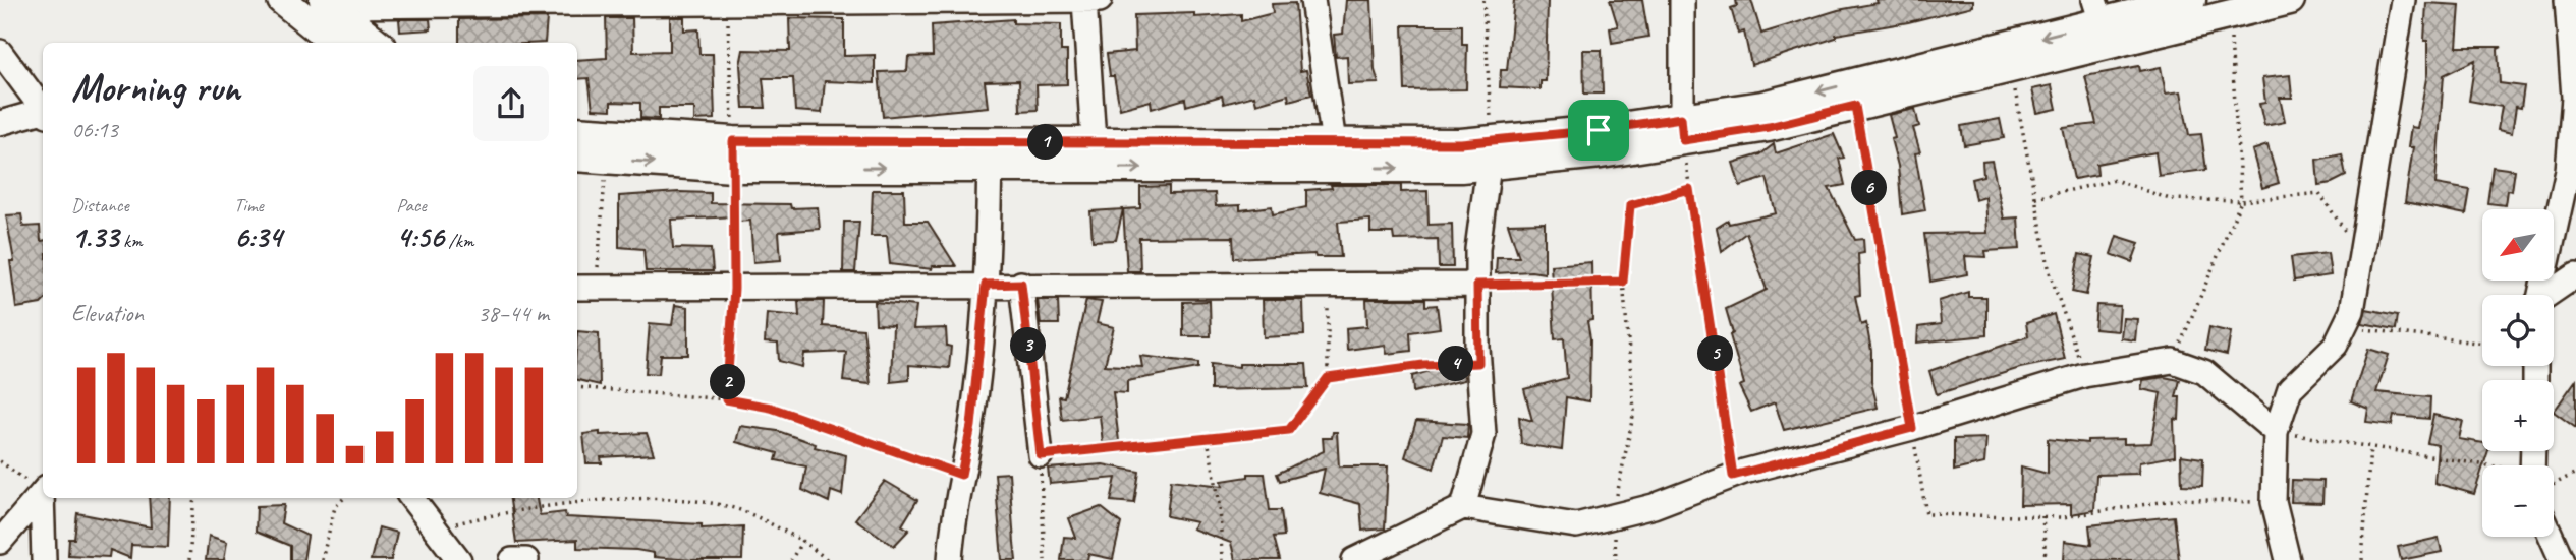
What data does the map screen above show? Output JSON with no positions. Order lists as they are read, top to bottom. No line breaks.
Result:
{"north":"bottom left","page":{"heading":["Morning run","06:13"],"pins":["1","6","3","5","4","2"],"stats":[["Distance","1.33 km"],["Time","6:34"],["Pace","4:56 /km"]],"map_buttons":["+","−"],"chart":["Elevation","38–44 m"]}}
